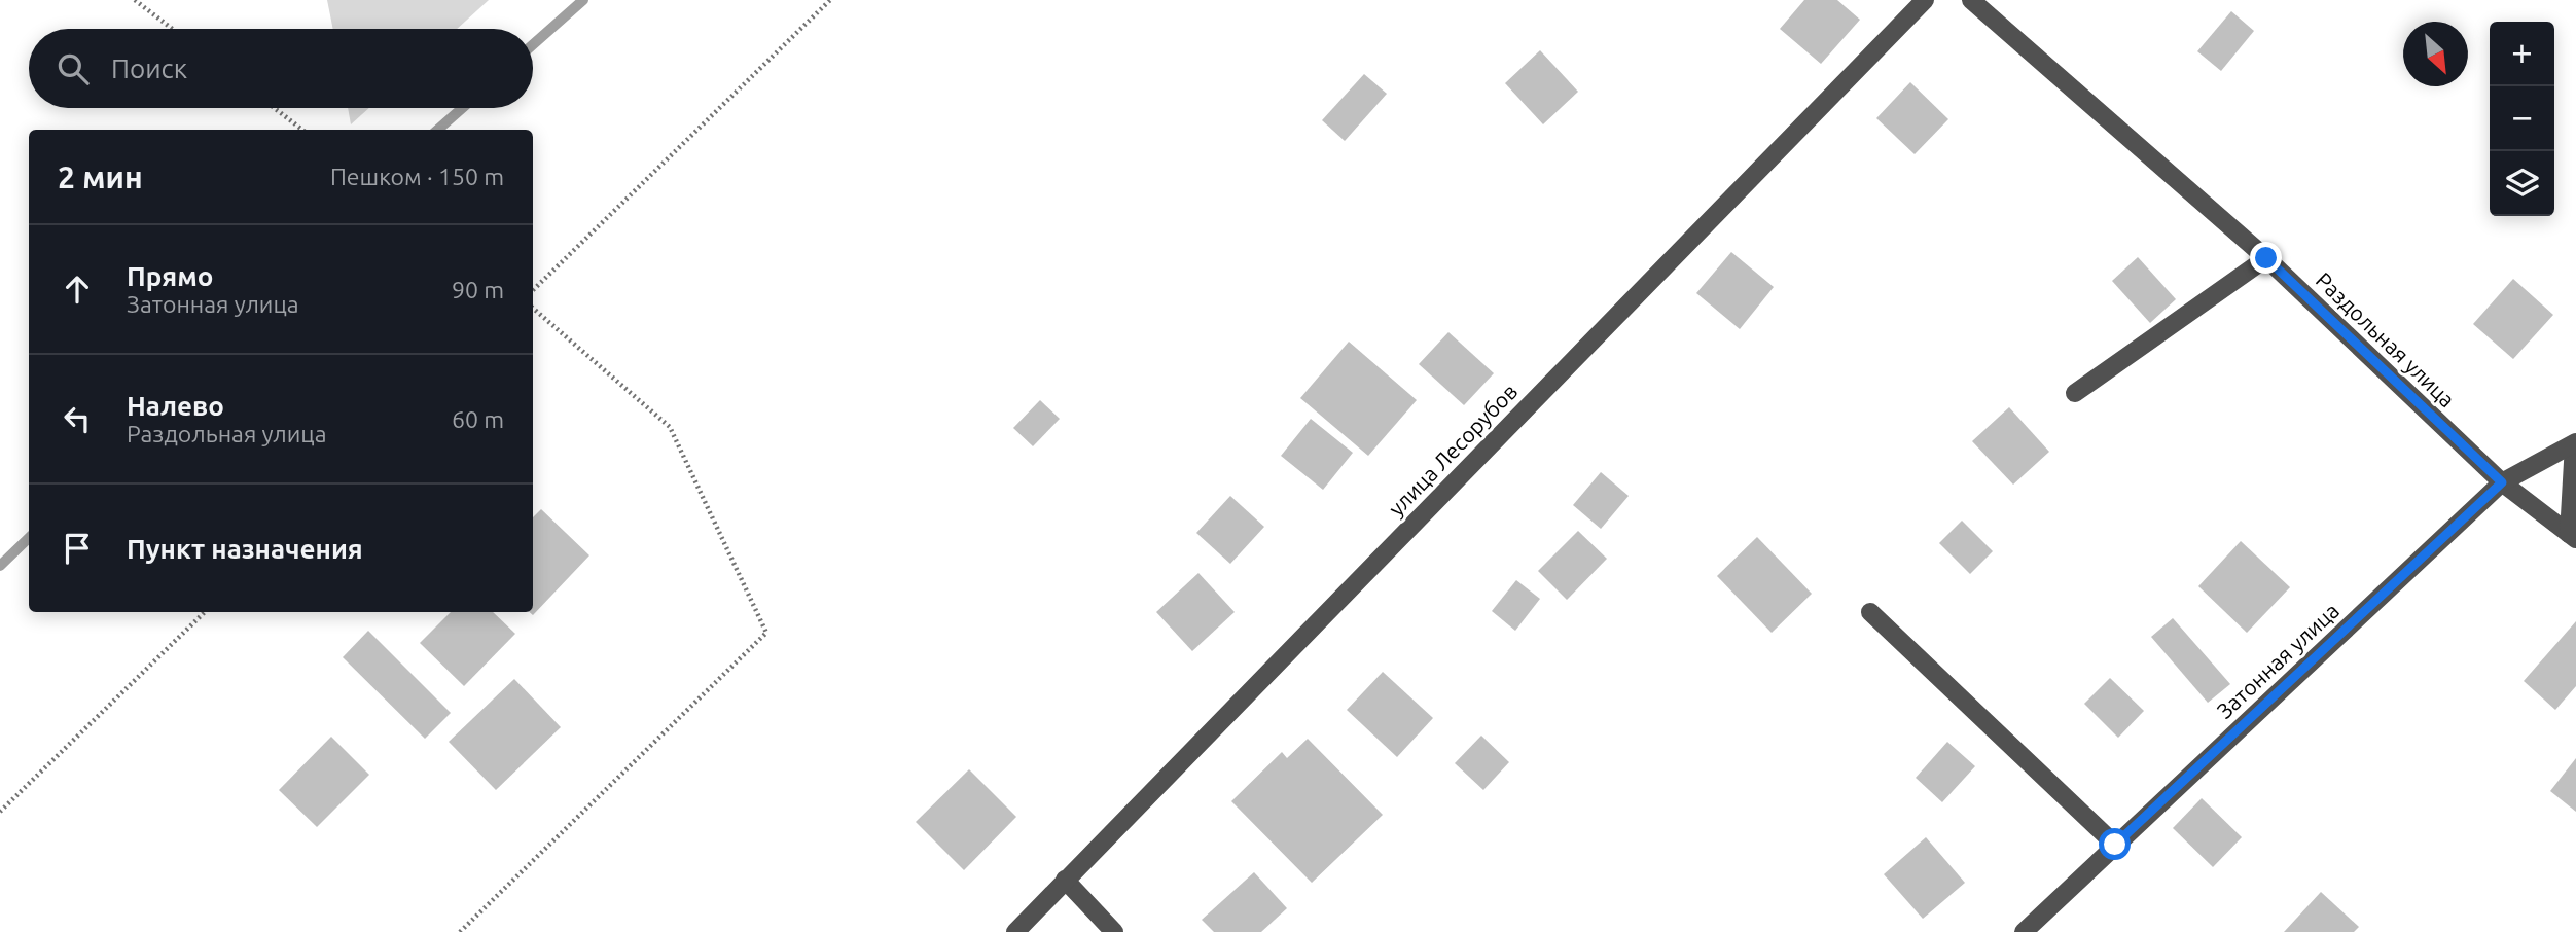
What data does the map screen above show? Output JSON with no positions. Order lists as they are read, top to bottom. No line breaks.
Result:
{"streets":{"street":["Раздольная улица","улица Лесорубов","Затонная улица"]},"crossings":[["Раздольная улица","Затонная улица"]],"north":"bottom right","page":{"map_buttons":["+","−"],"search":"Поиск","heading":["2 мин","Пешком · 150 m"],"list":[["Прямо","Затонная улица","90 m"],["Налево","Раздольная улица","60 m"],"Пункт назначения"]}}
